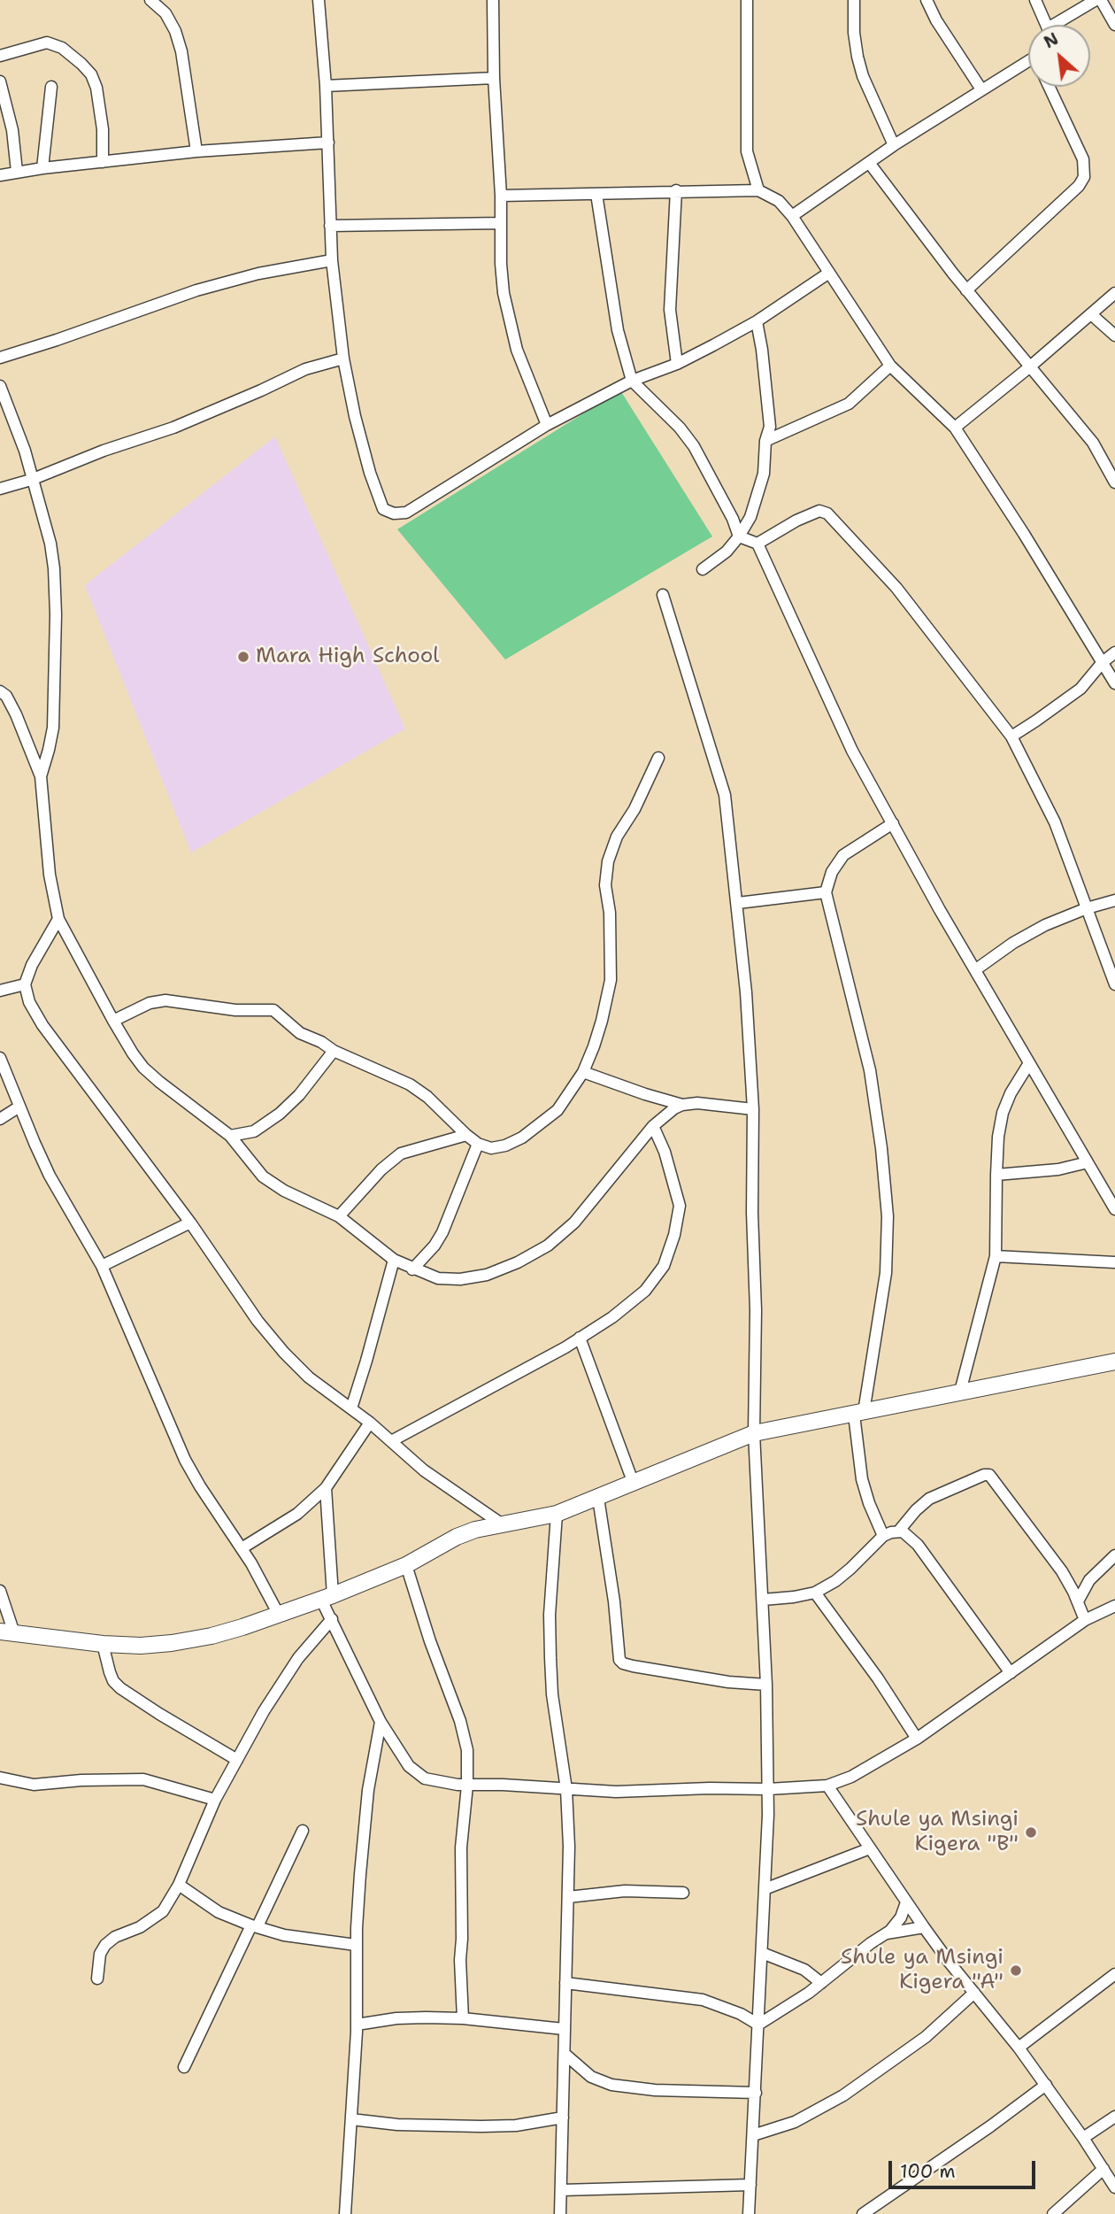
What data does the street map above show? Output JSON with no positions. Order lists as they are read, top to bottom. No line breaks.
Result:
{"places":["Mara High School","Shule ya Msingi Kigera \"B\"","Shule ya Msingi Kigera \"A\""],"scale_bar":"100 m","north":"top left"}
